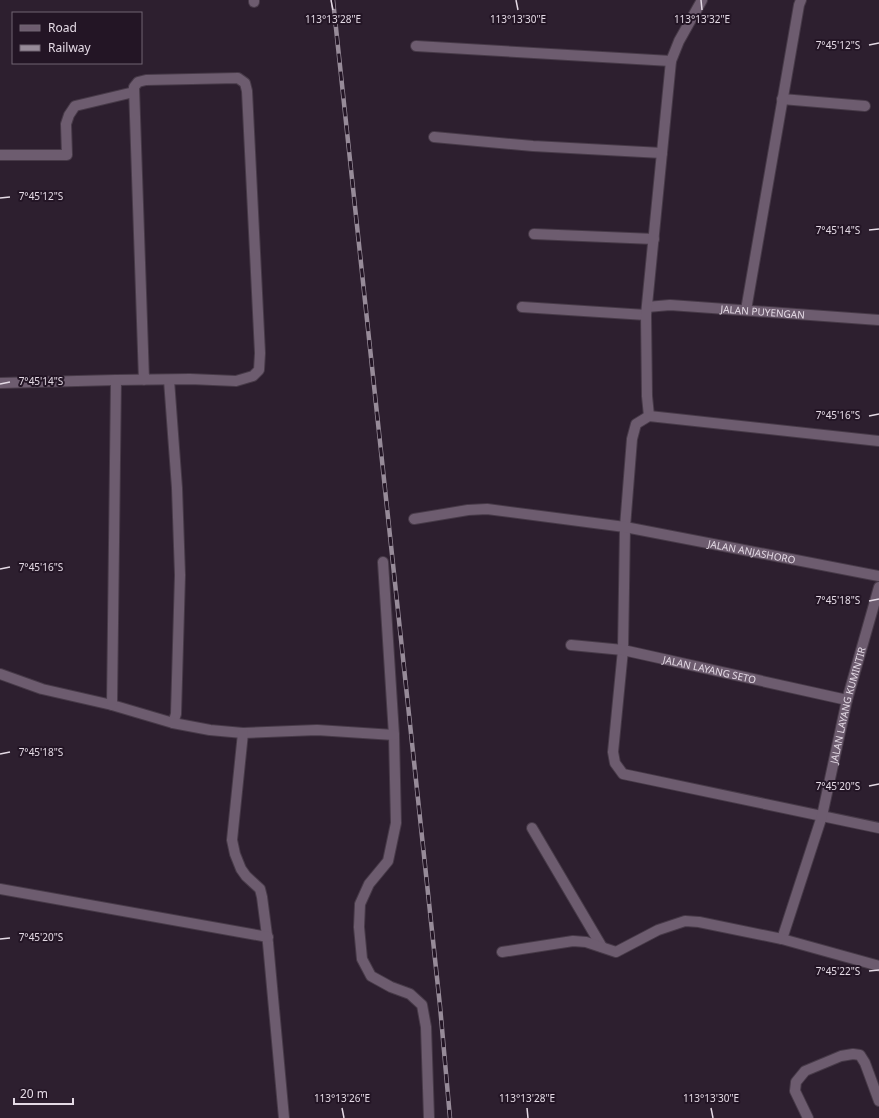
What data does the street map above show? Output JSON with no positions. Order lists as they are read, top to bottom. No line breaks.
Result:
{"streets":{"street":["JALAN PUYENGAN","JALAN ANJASHORO","JALAN LAYANG SETO","JALAN LAYANG KUMINTIR"]},"crossings":[["JALAN LAYANG SETO","JALAN LAYANG KUMINTIR"]],"legend":["Road","Railway"],"scale_bar":"20 m","coordinates":["113°13'32\"E","113°13'28\"E","113°13'30\"E","7°45'12\"S","7°45'14\"S","7°45'16\"S","7°45'18\"S","7°45'20\"S","7°45'22\"S","113°13'26\"E"]}
